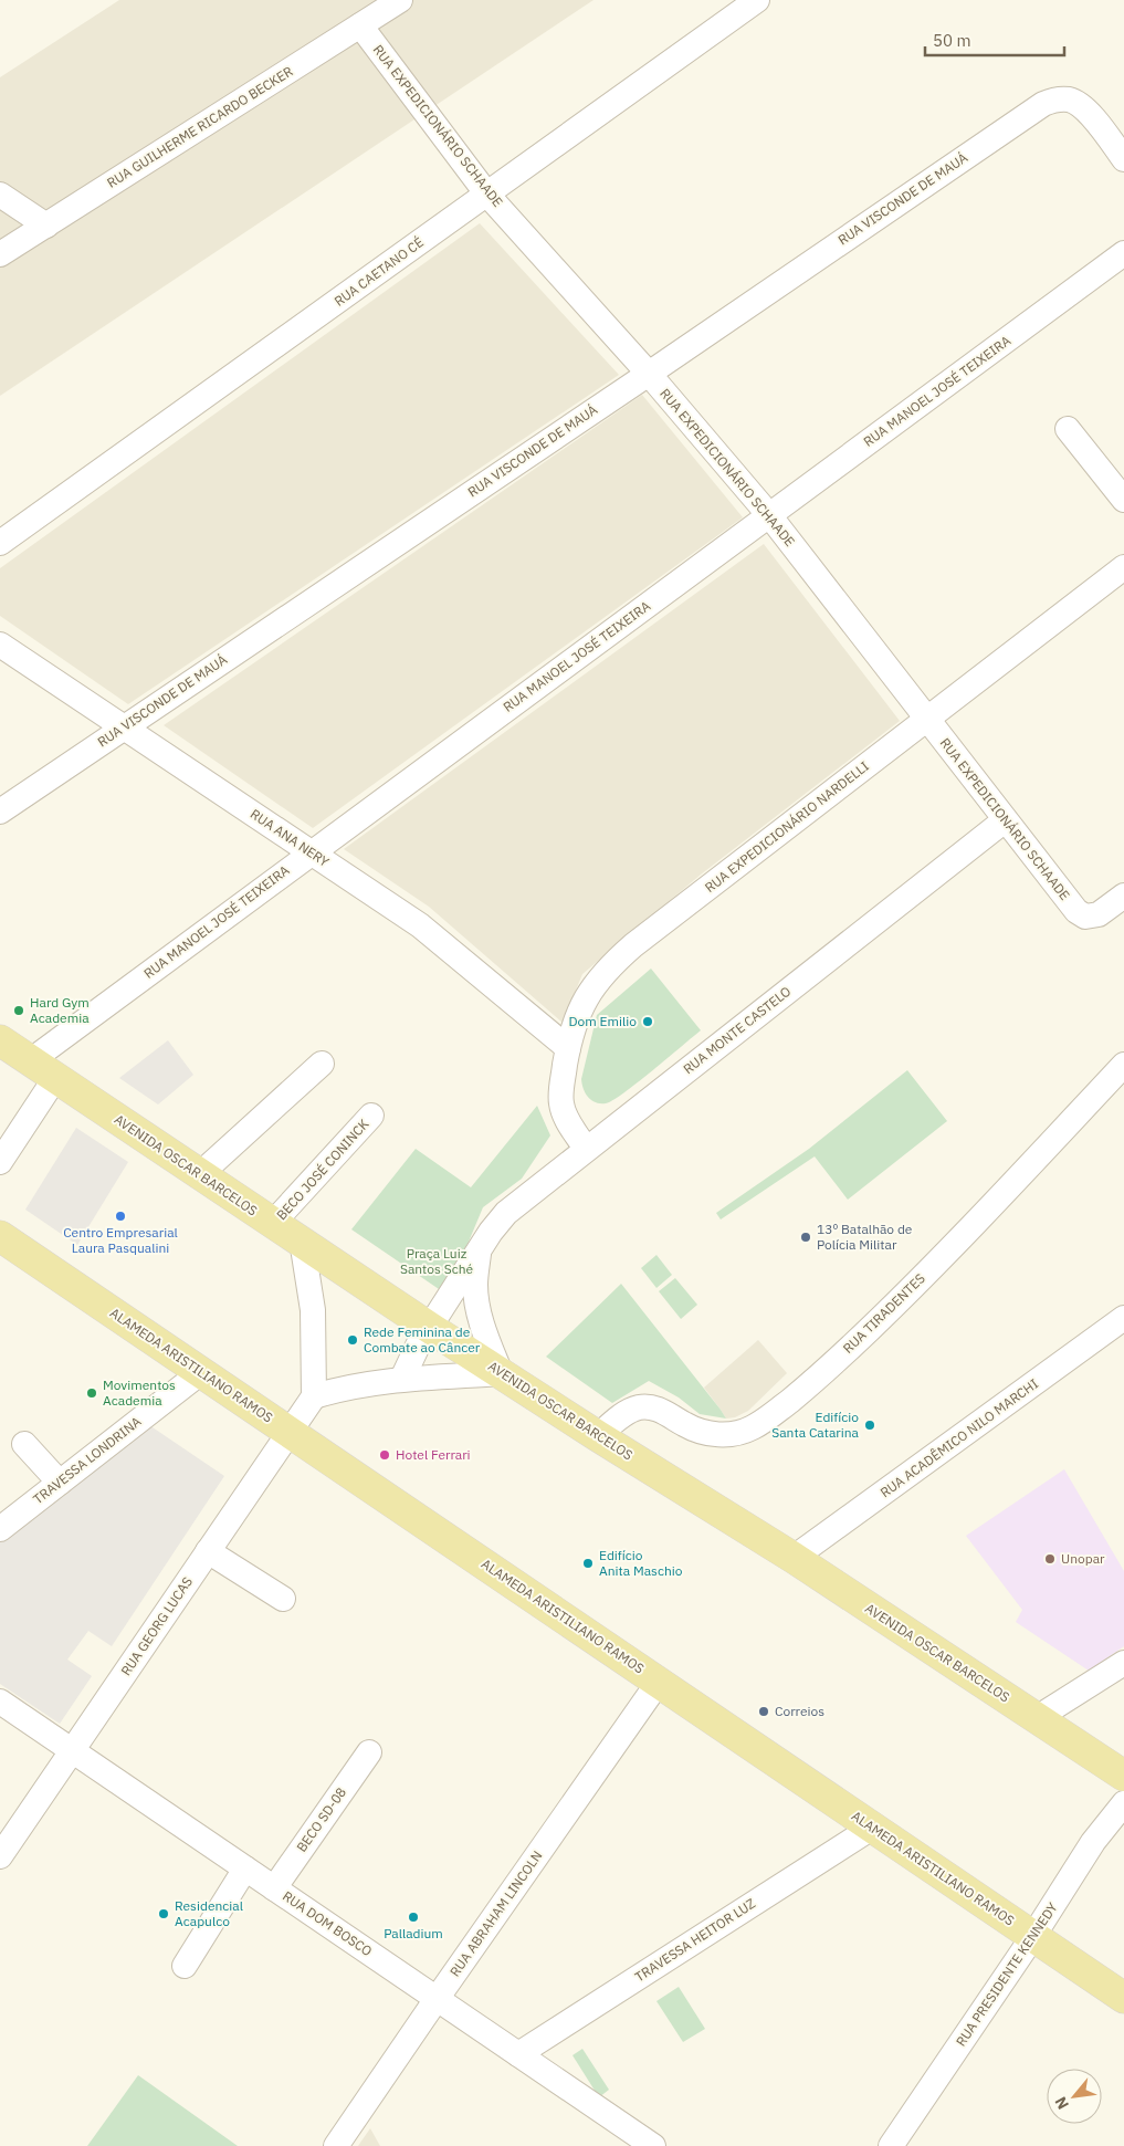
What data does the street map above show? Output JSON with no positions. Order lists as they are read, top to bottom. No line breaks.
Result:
{"streets":{"main road":["AVENIDA OSCAR BARCELOS","ALAMEDA ARISTILIANO RAMOS"],"street":["RUA EXPEDICIONÁRIO SCHAADE","RUA GUILHERME RICARDO BECKER","RUA VISCONDE DE MAUÁ","RUA CAETANO CÉ","RUA MANOEL JOSÉ TEIXEIRA","RUA EXPEDICIONÁRIO NARDELLI","RUA ANA NERY","RUA MONTE CASTELO","BECO JOSÉ CONINCK","RUA TIRADENTES","RUA ACADÊMICO NILO MARCHI","TRAVESSA LONDRINA","RUA GEORG LUCAS","BECO SD-08","RUA ABRAHAM LINCOLN","RUA DOM BOSCO","TRAVESSA HEITOR LUZ","RUA PRESIDENTE KENNEDY"]},"crossings":[["RUA EXPEDICIONÁRIO SCHAADE","RUA GUILHERME RICARDO BECKER"],["RUA EXPEDICIONÁRIO SCHAADE","RUA VISCONDE DE MAUÁ"],["RUA EXPEDICIONÁRIO SCHAADE","RUA CAETANO CÉ"],["RUA EXPEDICIONÁRIO SCHAADE","RUA MANOEL JOSÉ TEIXEIRA"],["RUA EXPEDICIONÁRIO SCHAADE","RUA EXPEDICIONÁRIO NARDELLI"],["RUA EXPEDICIONÁRIO SCHAADE","RUA MONTE CASTELO"],["RUA VISCONDE DE MAUÁ","RUA ANA NERY"],["RUA MANOEL JOSÉ TEIXEIRA","RUA ANA NERY"],["RUA MANOEL JOSÉ TEIXEIRA","AVENIDA OSCAR BARCELOS"],["RUA EXPEDICIONÁRIO NARDELLI","RUA ANA NERY"],["RUA EXPEDICIONÁRIO NARDELLI","RUA MONTE CASTELO"],["RUA MONTE CASTELO","AVENIDA OSCAR BARCELOS"],["AVENIDA OSCAR BARCELOS","BECO JOSÉ CONINCK"],["AVENIDA OSCAR BARCELOS","RUA TIRADENTES"],["AVENIDA OSCAR BARCELOS","RUA ACADÊMICO NILO MARCHI"],["ALAMEDA ARISTILIANO RAMOS","TRAVESSA LONDRINA"],["ALAMEDA ARISTILIANO RAMOS","RUA GEORG LUCAS"],["ALAMEDA ARISTILIANO RAMOS","RUA ABRAHAM LINCOLN"],["ALAMEDA ARISTILIANO RAMOS","TRAVESSA HEITOR LUZ"],["ALAMEDA ARISTILIANO RAMOS","RUA PRESIDENTE KENNEDY"],["RUA GEORG LUCAS","RUA DOM BOSCO"],["BECO SD-08","RUA DOM BOSCO"],["RUA ABRAHAM LINCOLN","RUA DOM BOSCO"],["RUA DOM BOSCO","TRAVESSA HEITOR LUZ"]],"parks":["Praça Luiz Santos Sché"],"places":["Hard Gym Academia","Dom Emilio","Centro Empresarial Laura Pasqualini","13º Batalhão de Polícia Militar","Rede Feminina de Combate ao Câncer","Movimentos Academia","Edifício Santa Catarina","Hotel Ferrari","Unopar","Edifício Anita Maschio","Correios","Residencial Acapulco","Palladium"],"scale_bar":"50 m","north":"bottom left"}
